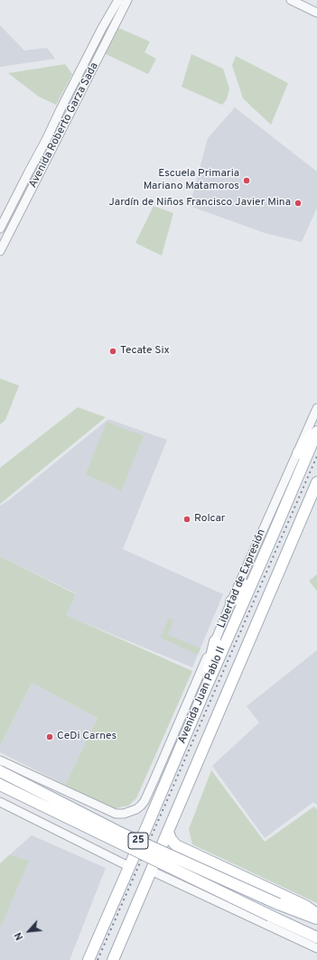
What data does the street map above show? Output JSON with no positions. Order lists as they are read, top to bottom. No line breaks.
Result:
{"streets":{"main road":["Avenida Juan Pablo II","25"],"street":["Avenida Roberto Garza Sada","Libertad de Expresión"]},"places":["Escuela Primaria Mariano Matamoros","Jardín de Niños Francisco Javier Mina","Tecate Six","Rolcar","CeDi Carnes"],"north":"bottom left"}
